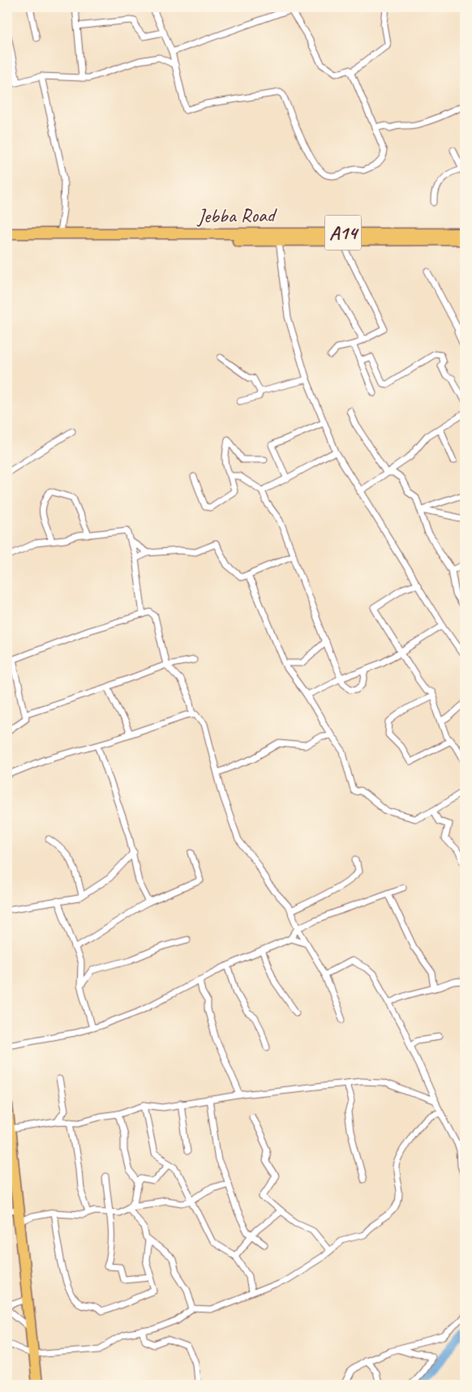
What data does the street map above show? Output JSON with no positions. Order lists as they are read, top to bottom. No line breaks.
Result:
{"streets":{"highway":["Jebba Road","A14"]}}
